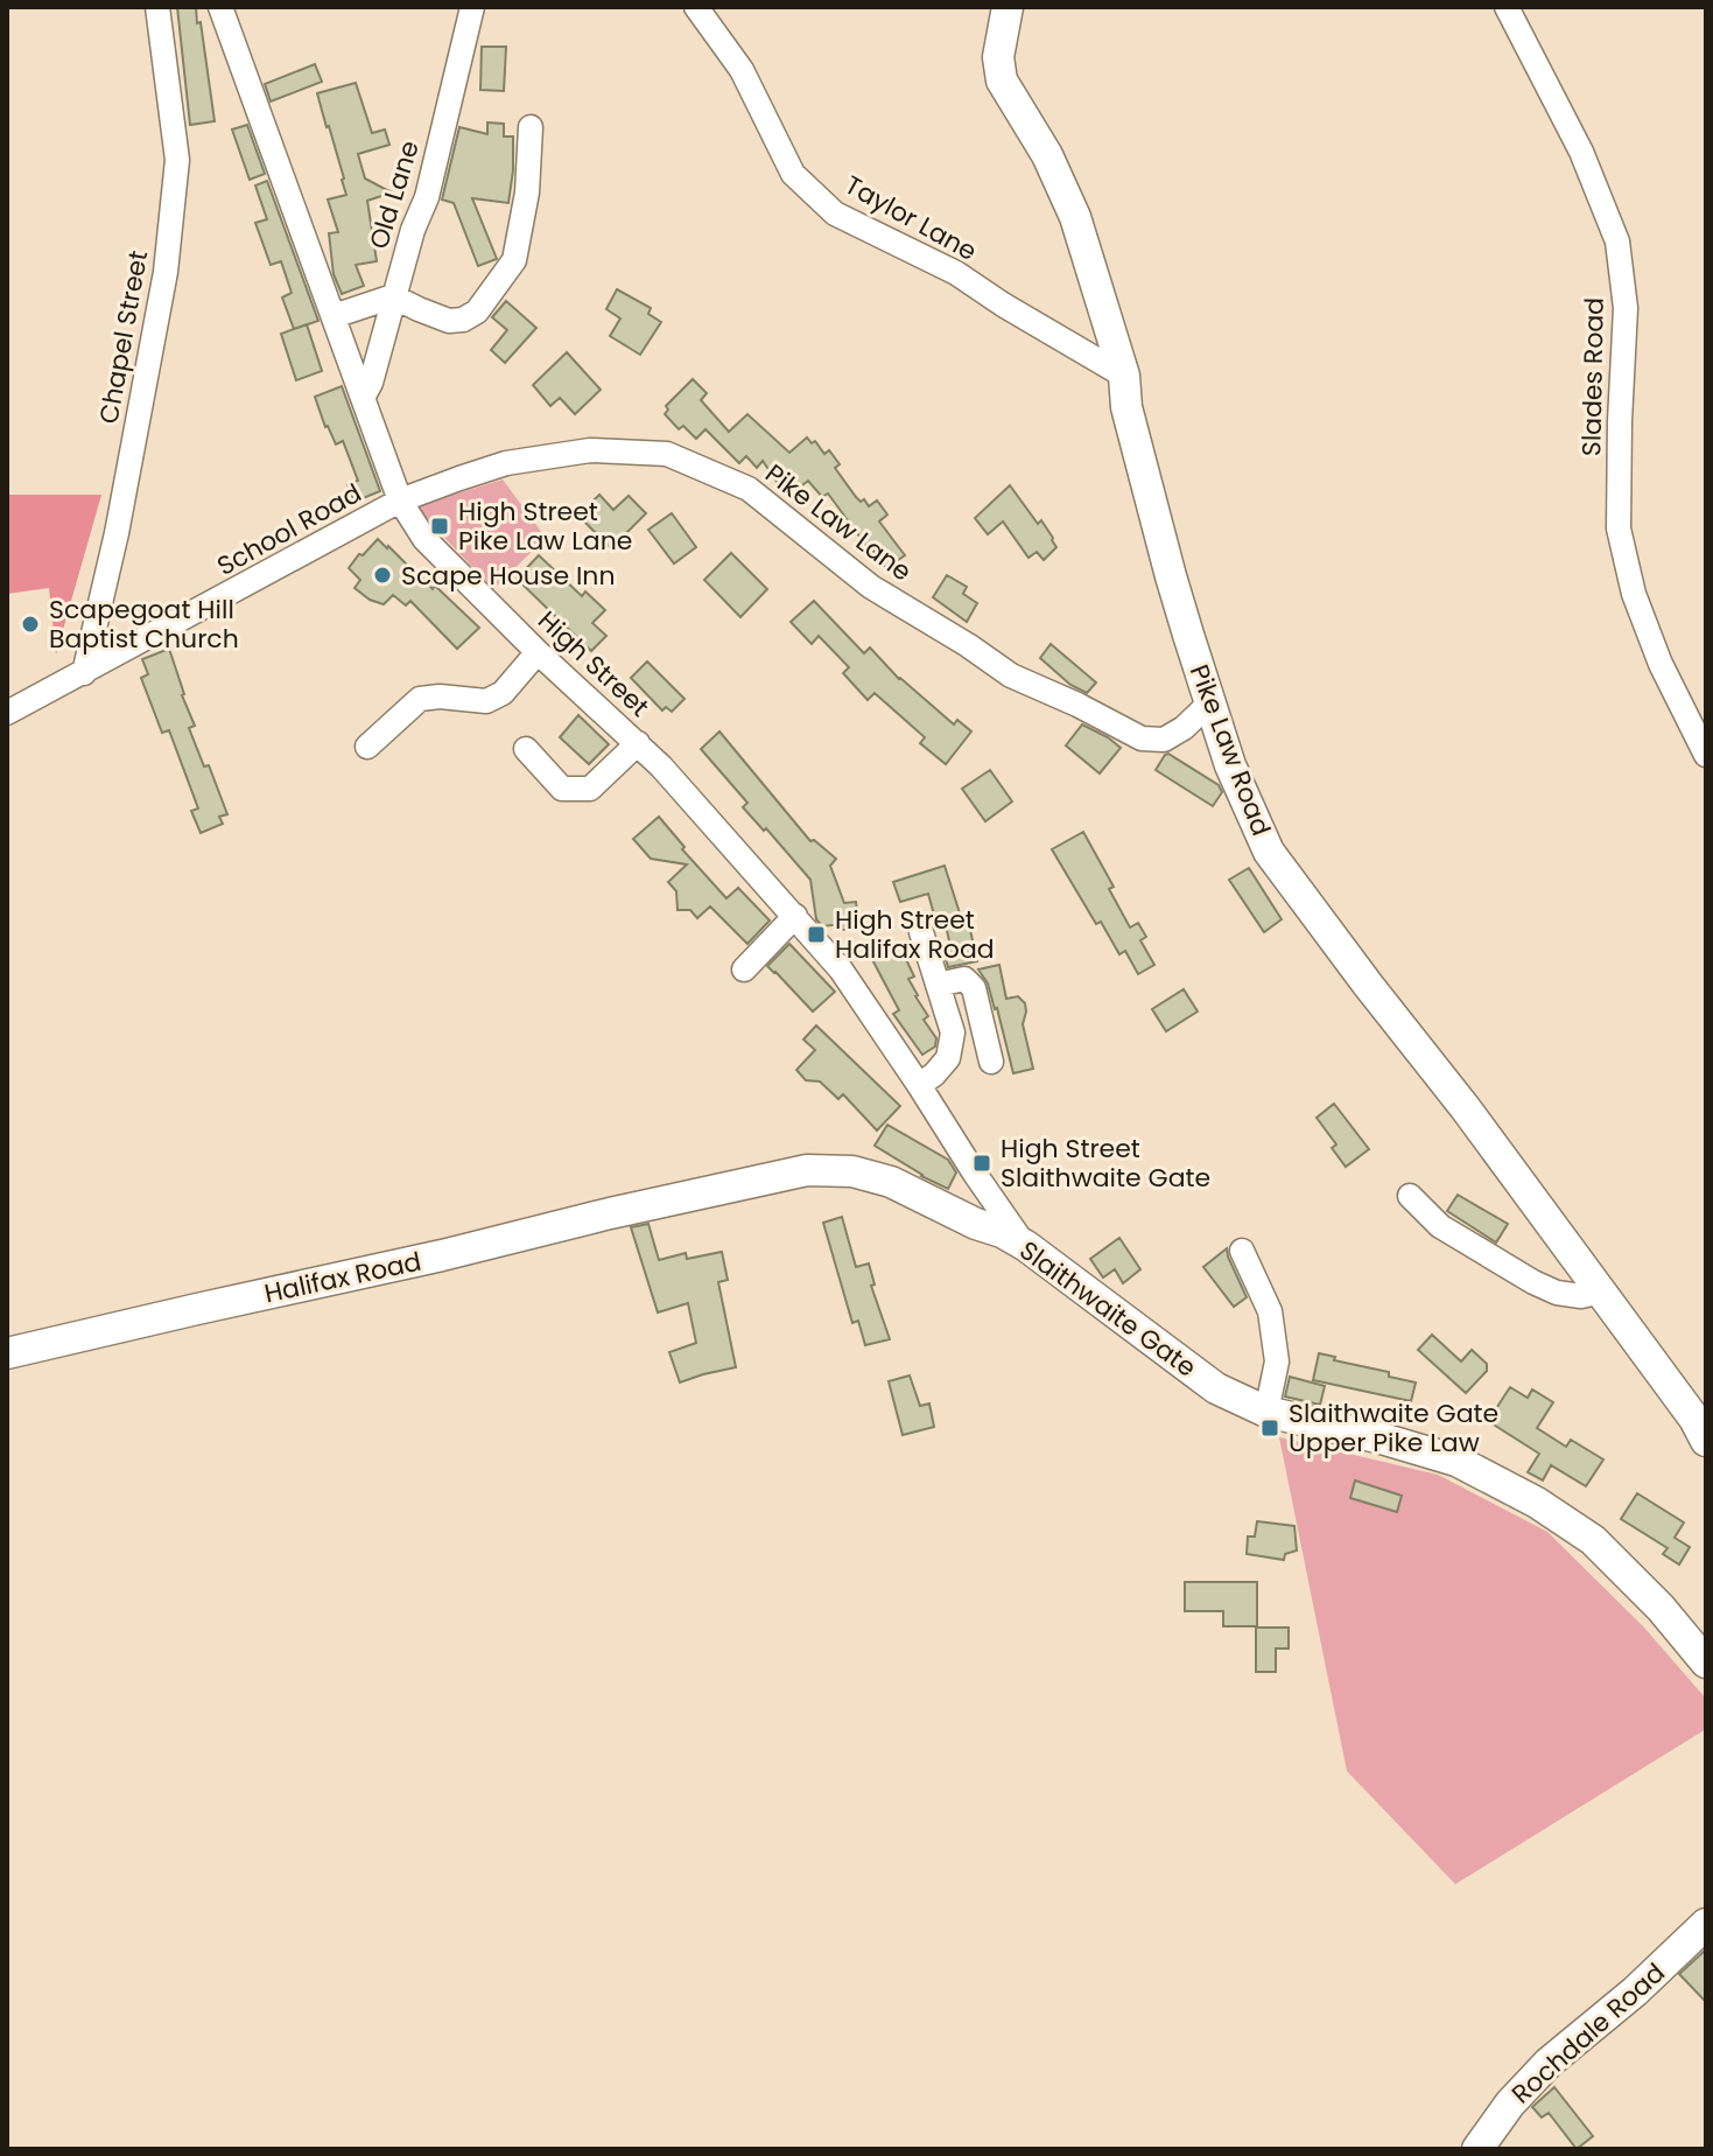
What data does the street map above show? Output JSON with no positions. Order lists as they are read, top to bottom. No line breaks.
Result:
{"streets":{"street":["Old Lane","Taylor Lane","Chapel Street","Slades Road","Pike Law Lane","School Road","High Street","Pike Law Road","Halifax Road","Slaithwaite Gate","Rochdale Road"]},"crossings":[["Old Lane","High Street"],["Taylor Lane","Pike Law Road"],["Chapel Street","School Road"],["Pike Law Lane","School Road"],["Pike Law Lane","High Street"],["Pike Law Lane","Pike Law Road"],["School Road","High Street"],["High Street","Slaithwaite Gate"],["Halifax Road","Slaithwaite Gate"]],"places":{"transit":["High Street Pike Law Lane","High Street Halifax Road","High Street Slaithwaite Gate","Slaithwaite Gate Upper Pike Law"],"other":["Scape House Inn","Scapegoat Hill Baptist Church"]}}
